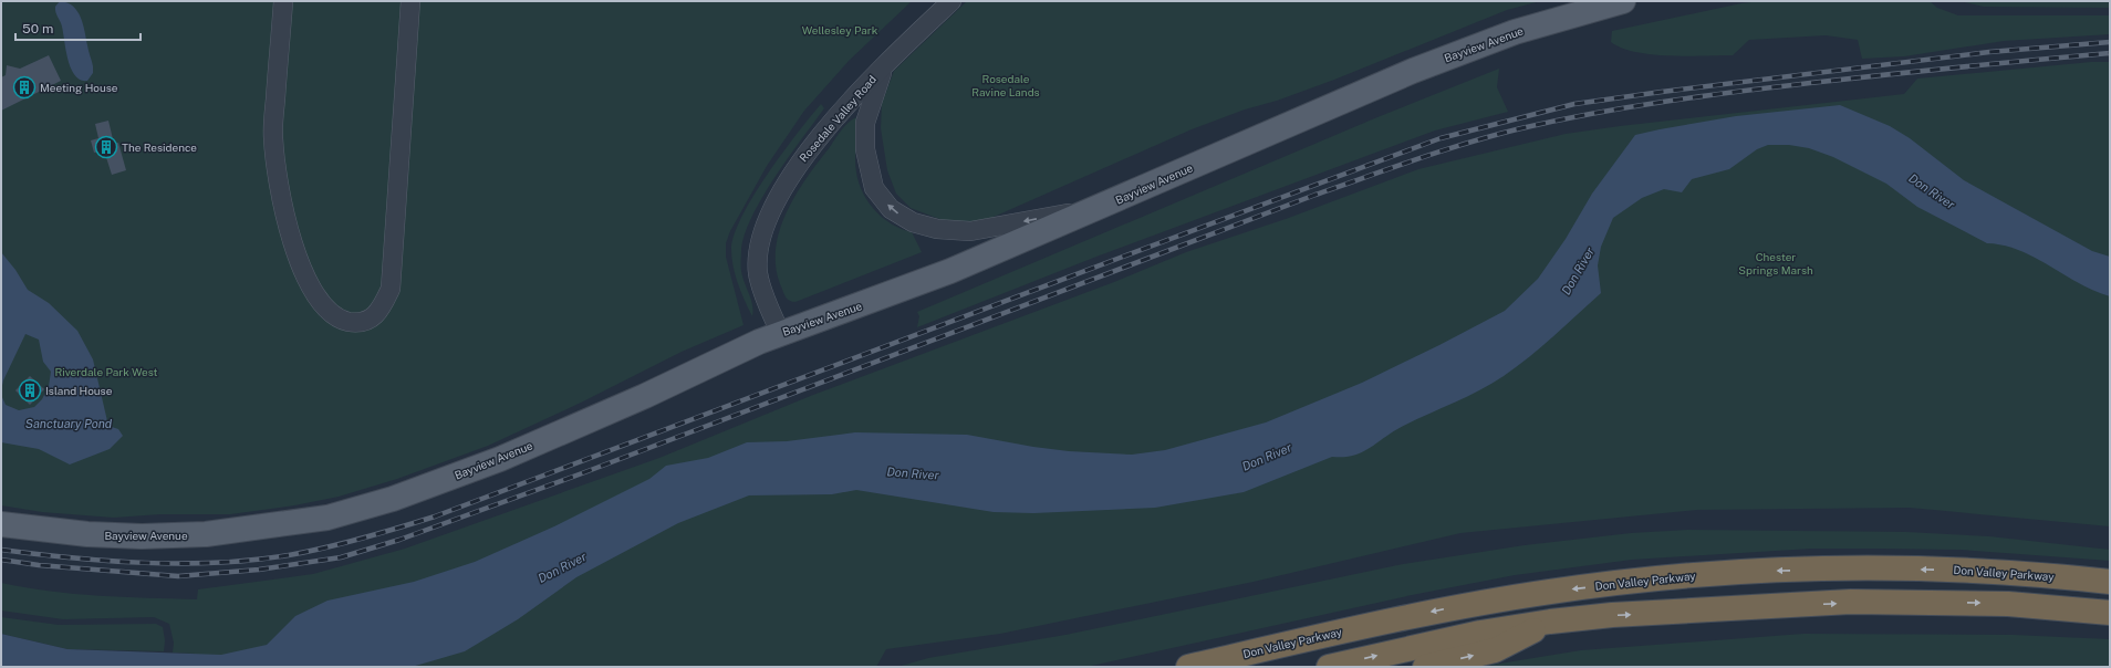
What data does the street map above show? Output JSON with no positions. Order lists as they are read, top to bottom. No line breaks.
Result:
{"streets":{"highway":["Don Valley Parkway"],"main road":["Bayview Avenue"],"street":["Rosedale Valley Road"]},"crossings":[["Bayview Avenue","Rosedale Valley Road"]],"water":["Don River","Sanctuary Pond"],"parks":["Wellesley Park","Rosedale Ravine Lands","Chester Springs Marsh","Riverdale Park West"],"places":{"building":["Meeting House","The Residence","Island House"]},"scale_bar":"50 m"}
